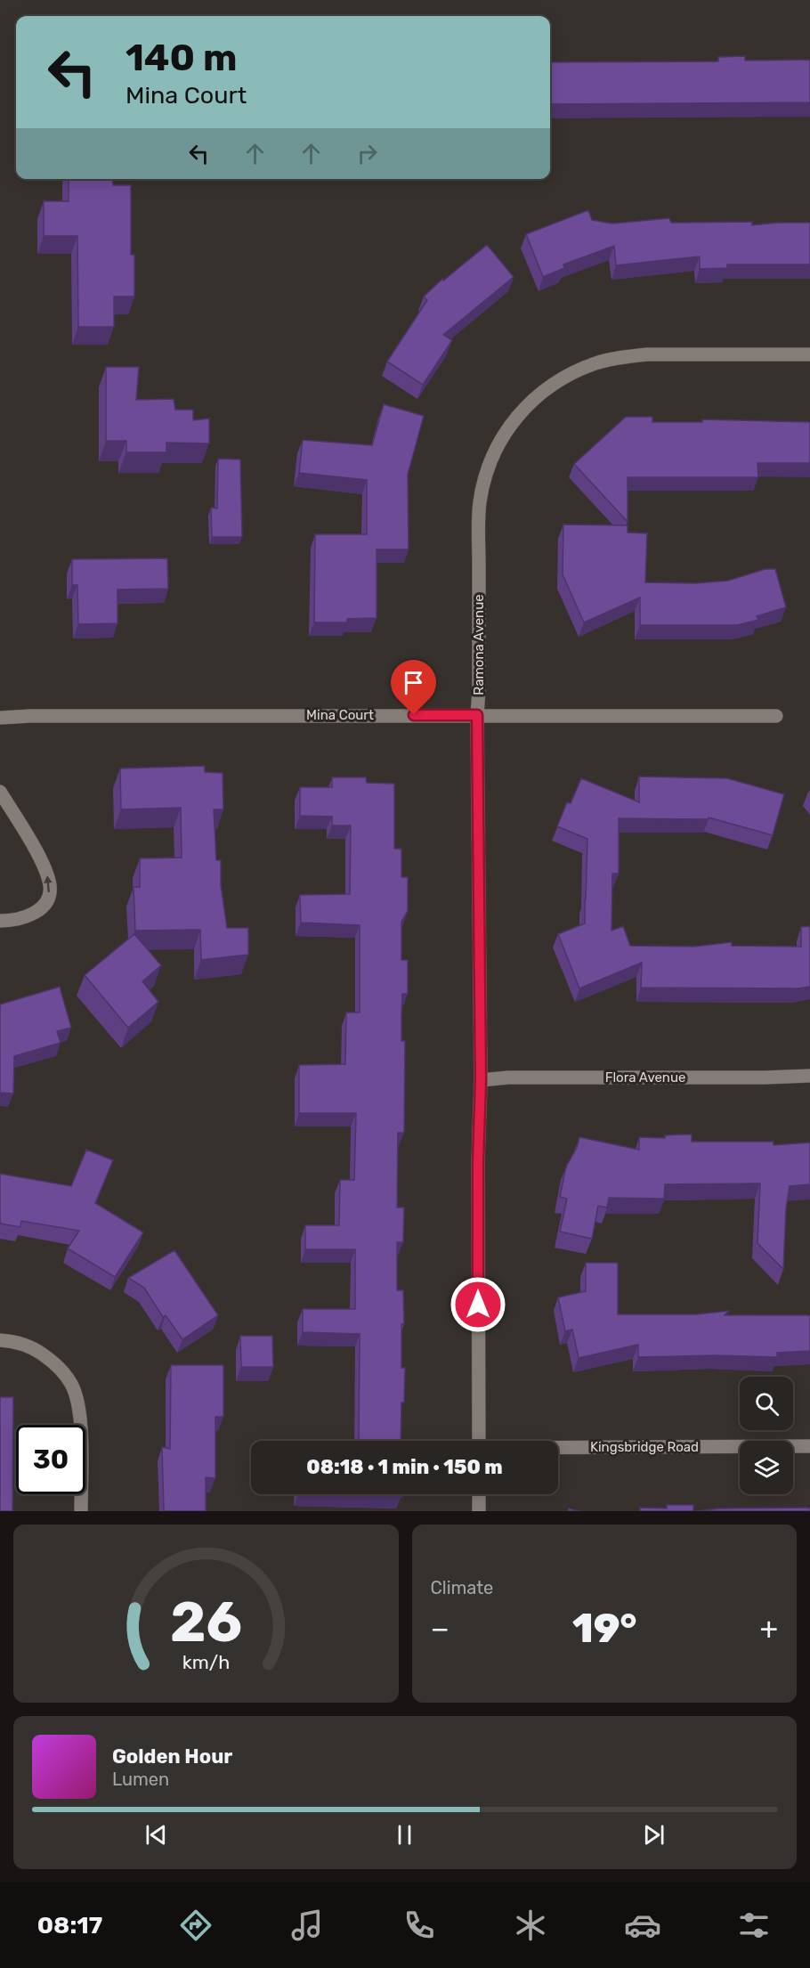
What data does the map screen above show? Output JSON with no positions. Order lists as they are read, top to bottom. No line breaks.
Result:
{"streets":{"street":["Ramona Avenue","Mina Court","Flora Avenue","Kingsbridge Road"]},"crossings":[["Ramona Avenue","Mina Court"],["Ramona Avenue","Flora Avenue"]],"page":{"turn":["140 m","Mina Court"],"limit":"30","trip":"08:18 · 1 min · 150 m","tile":"Climate","heat":["−","19°","+"],"song":["Golden Hour","Lumen"],"tabs":"08:17","gauge":["26","km/h"]}}
